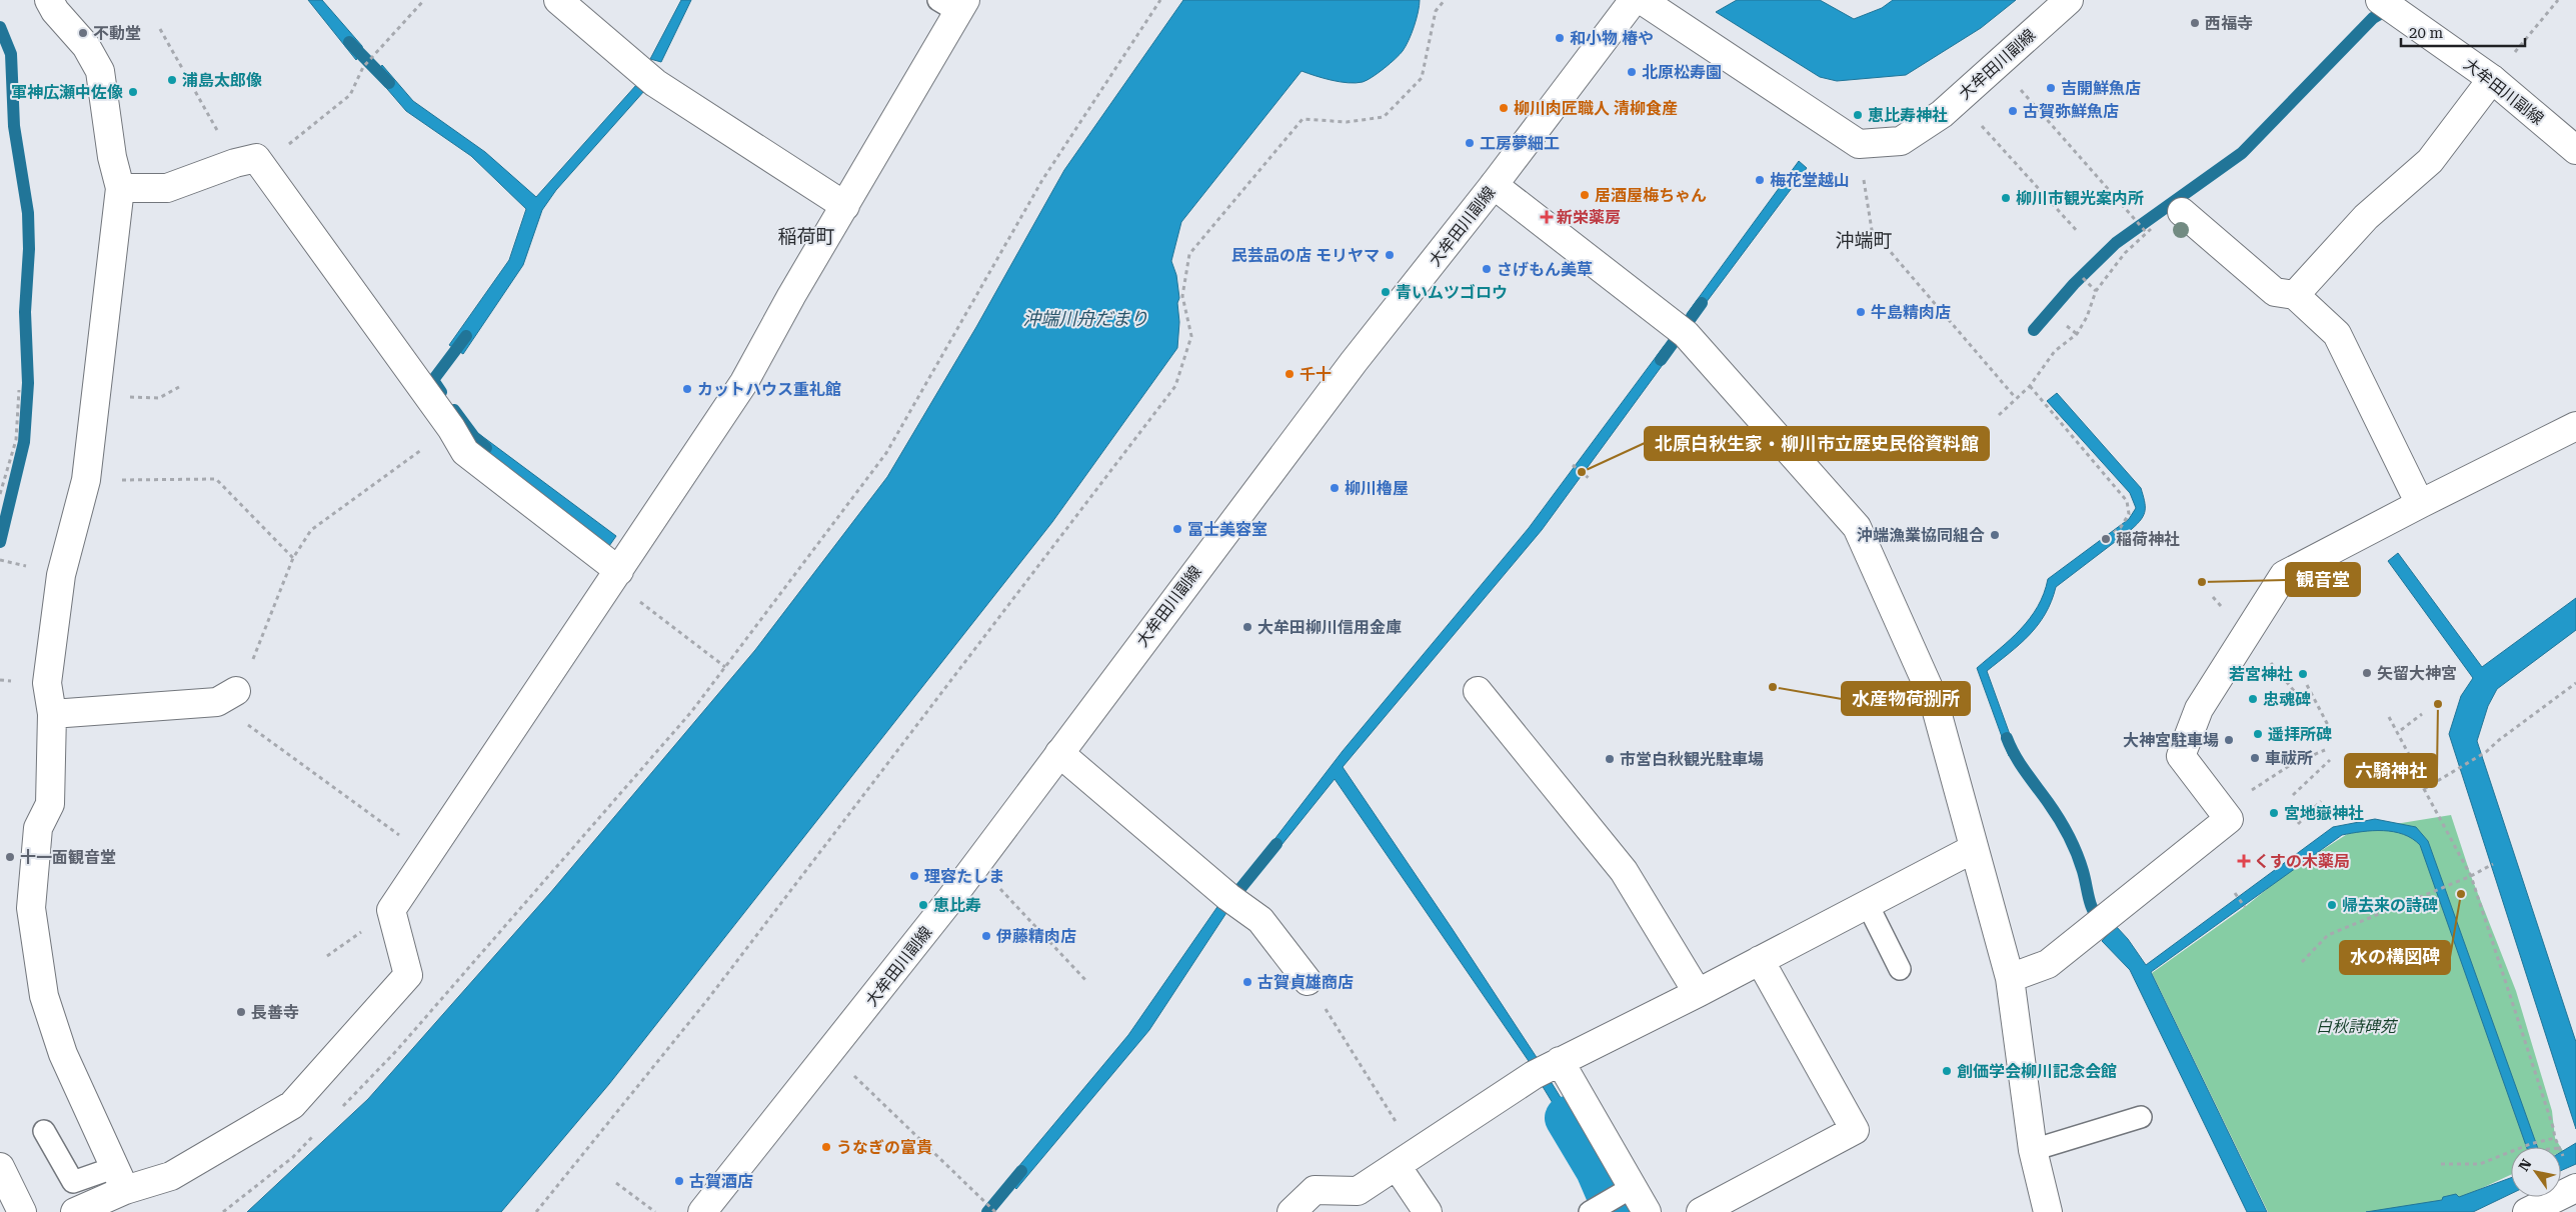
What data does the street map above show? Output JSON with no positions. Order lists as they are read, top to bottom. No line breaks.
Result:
{"streets":{"street":["大牟田川副線"]},"districts":["稲荷町","沖端町"],"water":["沖端川舟だまり"],"parks":["白秋詩碑苑"],"places":{"other":["西福寺","不動堂","和小物 椿や","北原松寿園","浦島太郎像","吉開鮮魚店","軍神広瀬中佐像","柳川肉匠職人 清柳食産","古賀弥鮮魚店","恵比寿神社","工房夢細工","梅花堂越山","居酒屋梅ちゃん","柳川市観光案内所","民芸品の店 モリヤマ","さげもん美草","青いムツゴロウ","牛島精肉店","千十","カットハウス重礼館","北原白秋生家・柳川市立歴史民俗資料館","柳川櫓屋","冨士美容室","沖端漁業協同組合","稲荷神社","観音堂","大牟田柳川信用金庫","矢留大神宮","若宮神社","水産物荷捌所","忠魂碑","六騎神社","遥拝所碑","大神宮駐車場","車祓所","市営白秋観光駐車場","宮地嶽神社","十一面観音堂","理容たしま","水の構図碑","恵比寿","帰去来の詩碑","伊藤精肉店","古賀貞雄商店","長善寺","創価学会柳川記念会館","うなぎの富貴","古賀酒店"],"health":["新栄薬房","くすの木薬局"]},"scale_bar":"20 m","north":"top left"}
